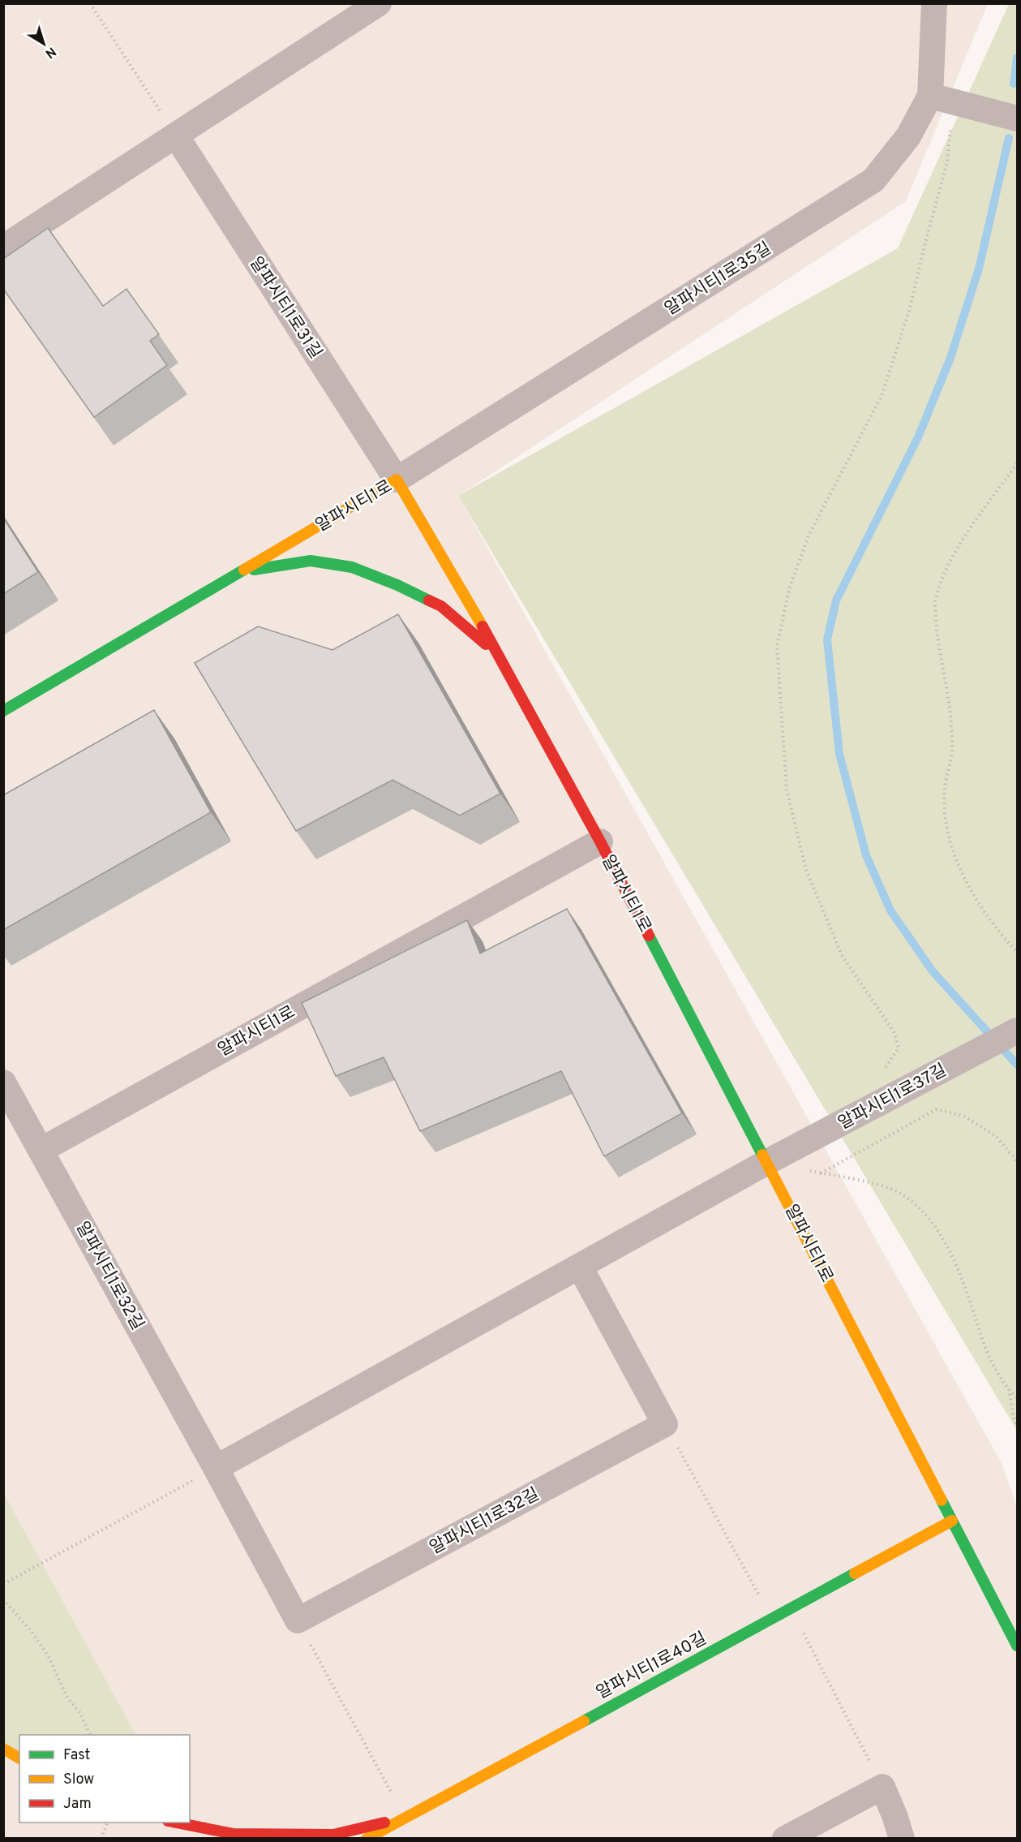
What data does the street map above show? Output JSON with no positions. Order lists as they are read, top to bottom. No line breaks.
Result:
{"streets":{"street":["알파시티1로35길","알파시티1로31길","알파시티1로","알파시티1로37길","알파시티1로32길","알파시티1로40길"]},"crossings":[["알파시티1로35길","알파시티1로31길"],["알파시티1로35길","알파시티1로"],["알파시티1로31길","알파시티1로"],["알파시티1로","알파시티1로37길"],["알파시티1로","알파시티1로32길"],["알파시티1로","알파시티1로40길"]],"legend":["Fast","Slow","Jam"],"north":"bottom right"}
